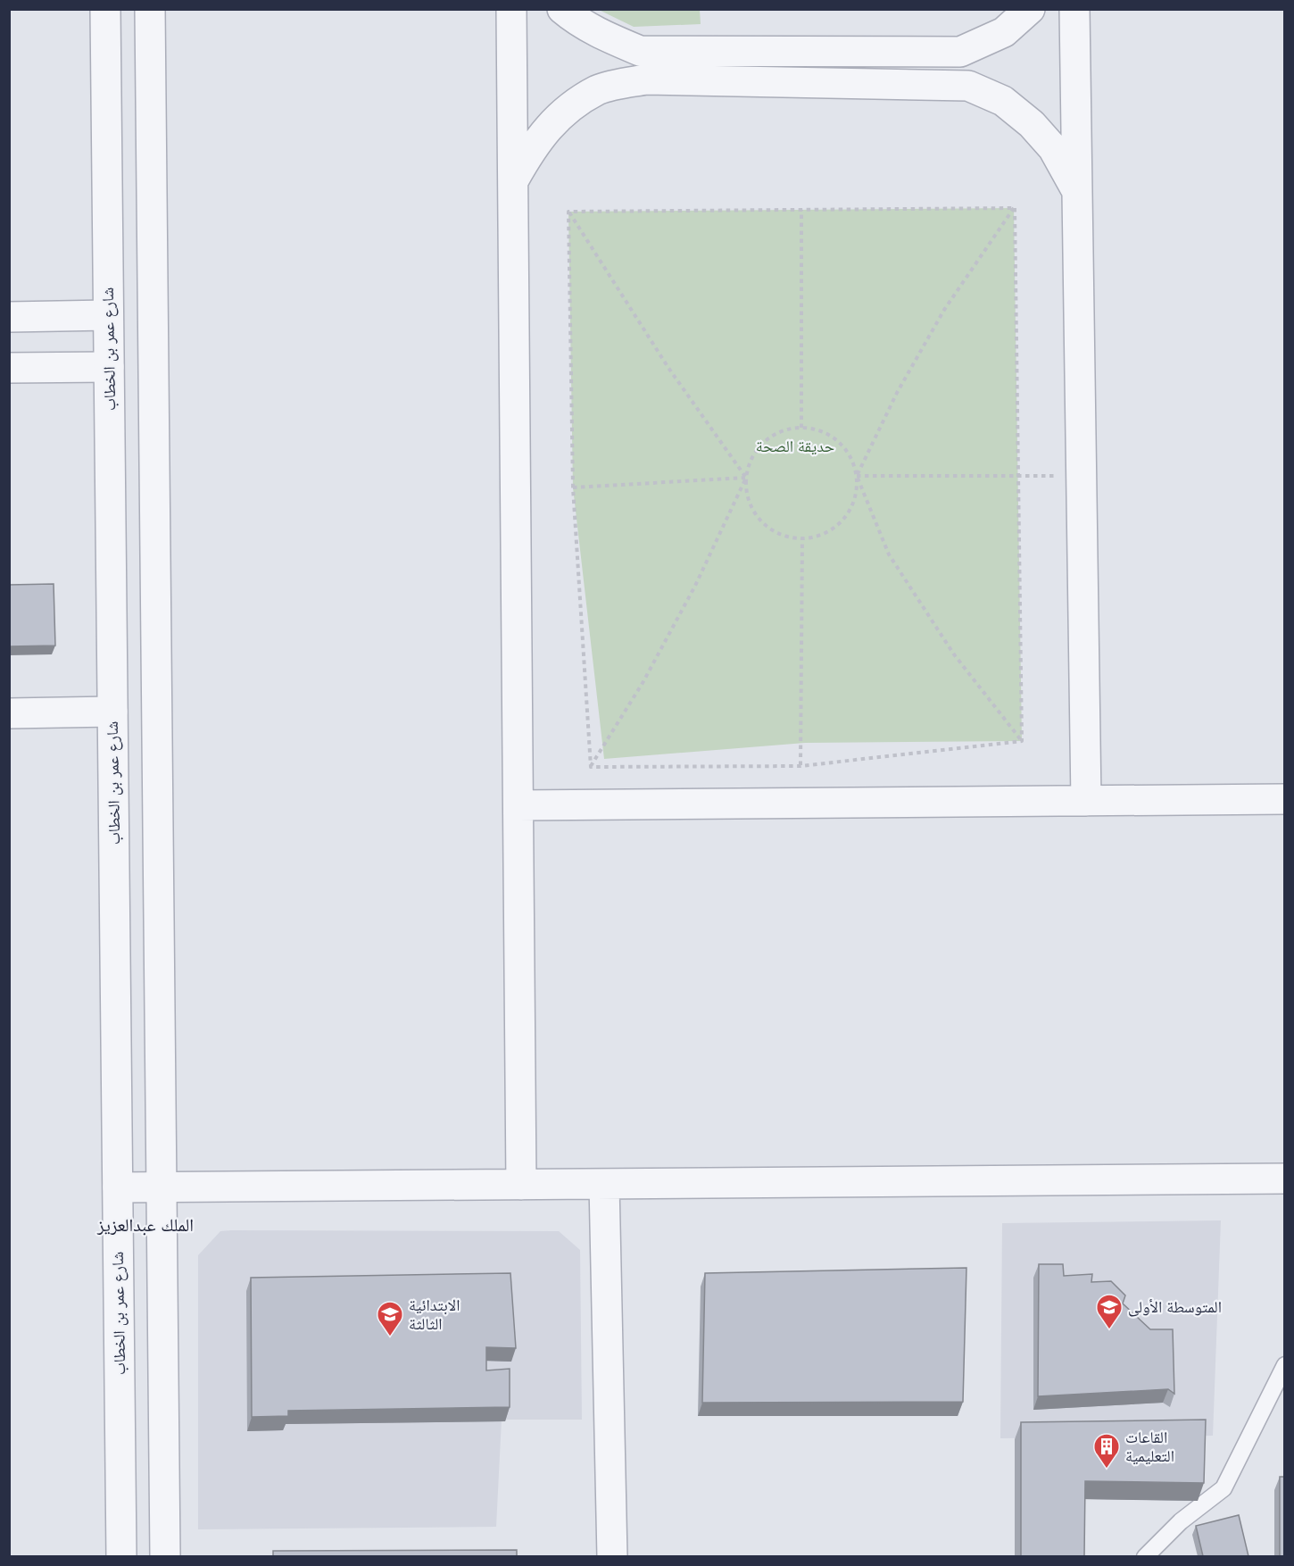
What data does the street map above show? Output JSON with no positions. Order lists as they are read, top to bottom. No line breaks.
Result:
{"streets":{"street":["شارع عمر بن الخطاب"]},"districts":["الملك عبدالعزيز"],"parks":["حديقة الصحة"],"places":{"school or university":["المتوسطة الأولى","الابتدائية الثالثة"],"building":["القاعات التعليمية"]}}
